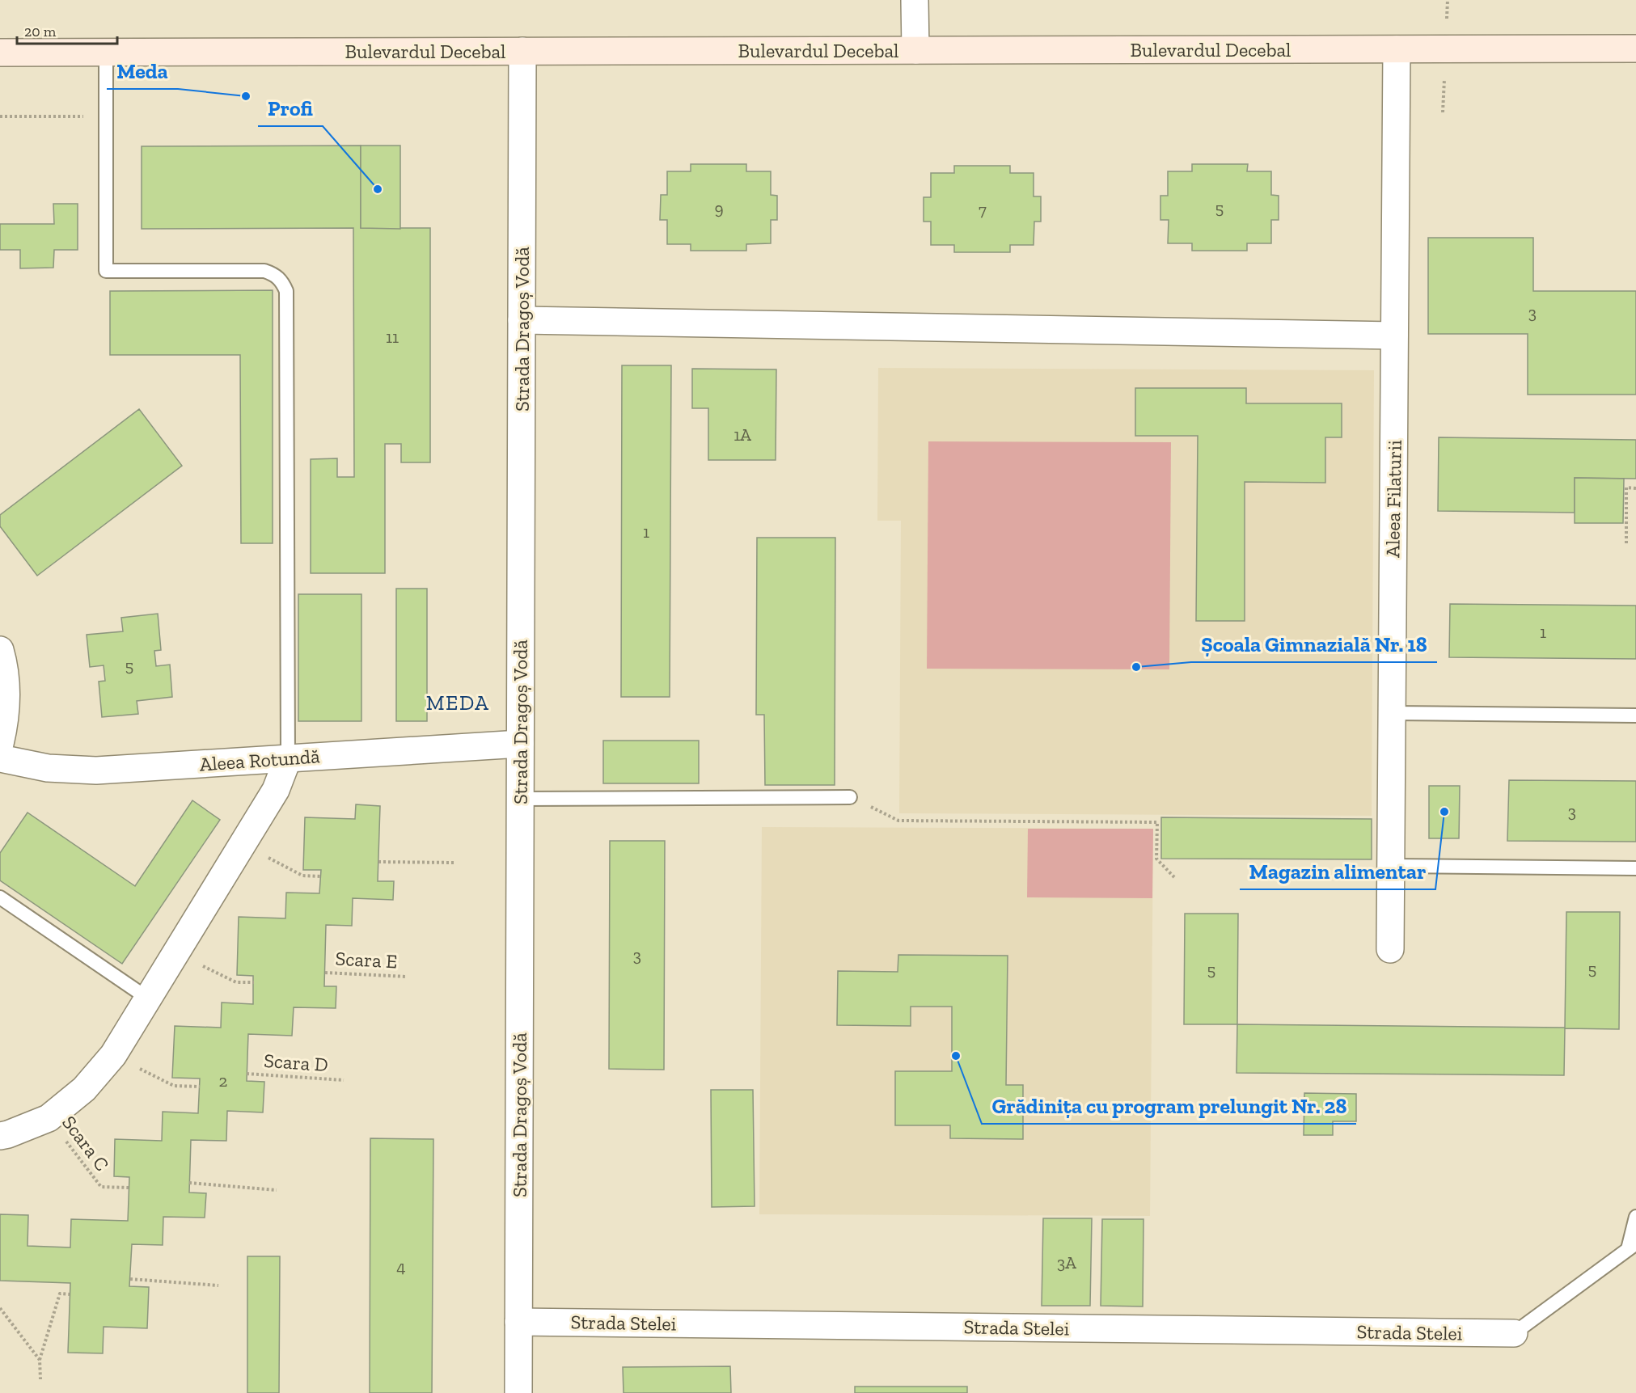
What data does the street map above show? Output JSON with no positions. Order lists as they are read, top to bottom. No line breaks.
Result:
{"streets":{"main road":["Bulevardul Decebal"],"street":["Strada Dragoș Vodă","Aleea Filaturii","Aleea Rotundă","Strada Stelei"],"path":["Scara E","Scara D","Scara C"]},"crossings":[["Bulevardul Decebal","Strada Dragoș Vodă"],["Bulevardul Decebal","Aleea Filaturii"],["Strada Dragoș Vodă","Aleea Rotundă"],["Strada Dragoș Vodă","Strada Stelei"]],"districts":["MEDA"],"places":["Meda","Profi","Școala Gimnazială Nr. 18","Magazin alimentar","Grădinița cu program prelungit Nr. 28"],"house_numbers":["9","5","7","3","11","1A","1","1","5","3","3","5","5","2","3A","4"],"scale_bar":"20 m"}
